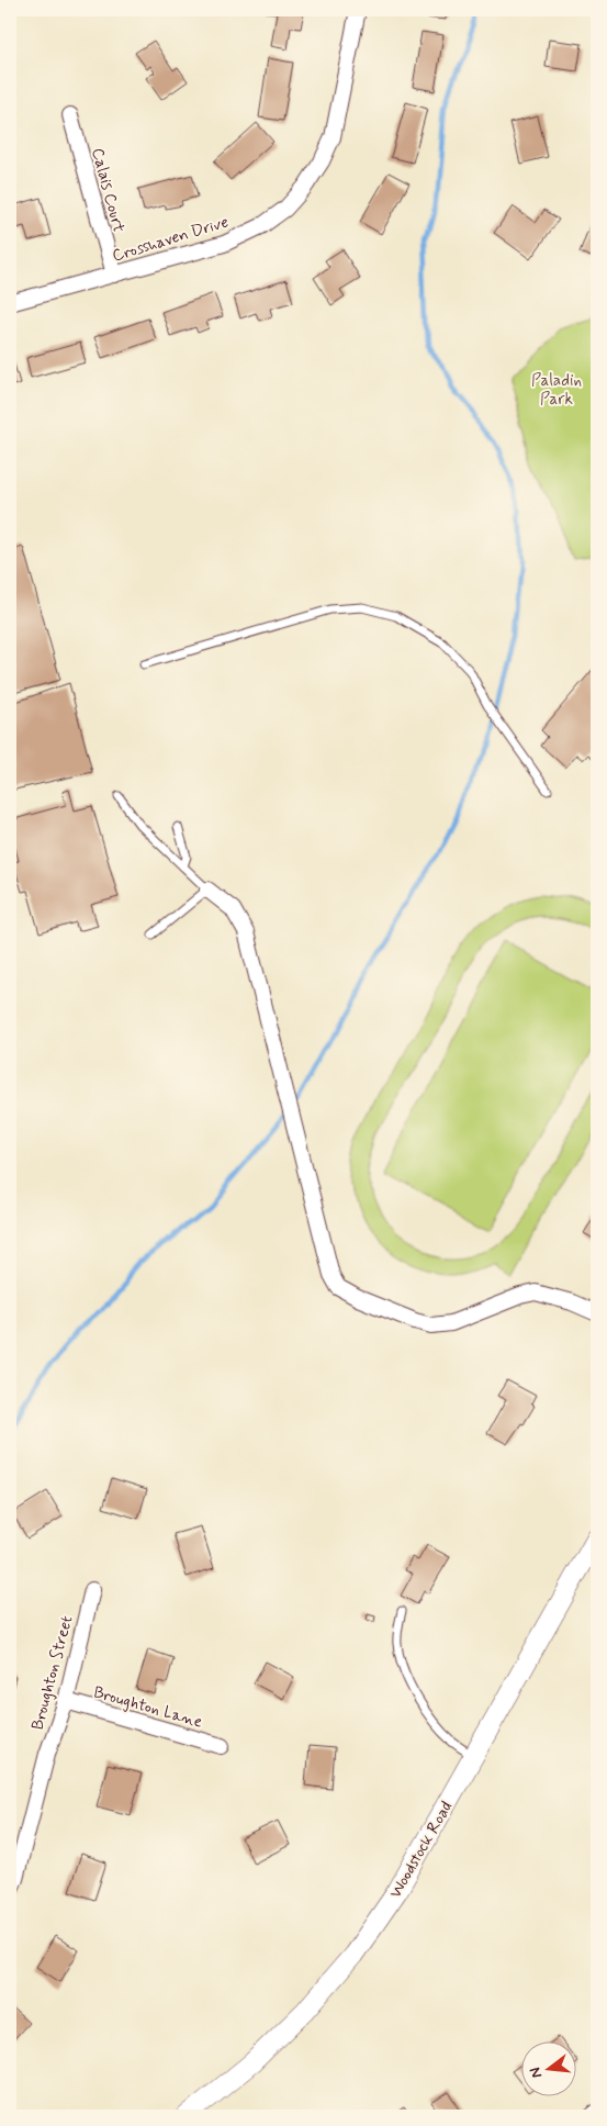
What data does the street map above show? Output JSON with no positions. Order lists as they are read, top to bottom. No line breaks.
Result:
{"streets":{"street":["Calais Court","Crosshaven Drive","Broughton Street","Broughton Lane","Woodstock Road"]},"crossings":[["Calais Court","Crosshaven Drive"],["Broughton Street","Broughton Lane"]],"parks":["Paladin Park"],"north":"left"}
